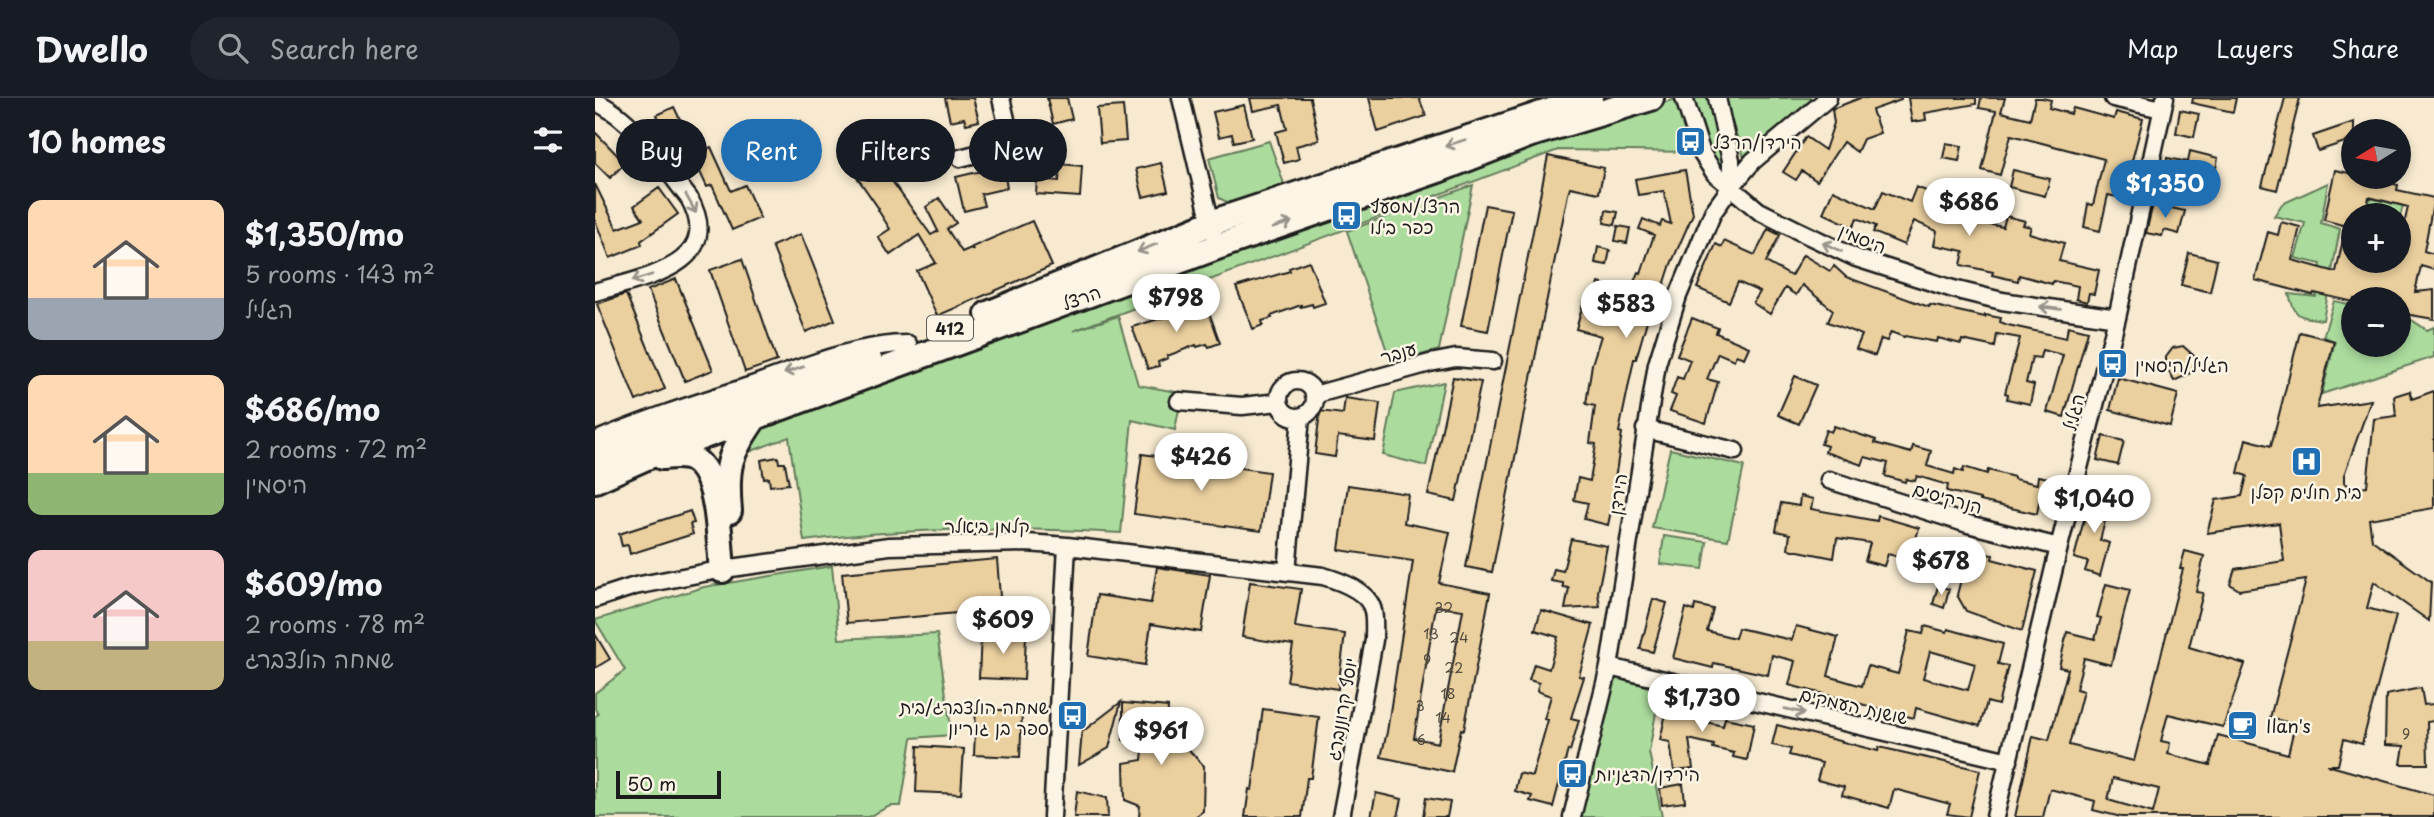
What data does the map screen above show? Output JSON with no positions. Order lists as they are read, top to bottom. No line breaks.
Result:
{"streets":{"main road":["הרצל","412"],"street":["היסמין","ענבר","הגליל","הירדן","הנרקיסים","קלמן ביאלר","שושנת העמקים","יוסף קרוננברג"]},"crossings":[["היסמין","הגליל"],["היסמין","הירדן"],["הגליל","הנרקיסים"],["הגליל","שושנת העמקים"],["הירדן","שושנת העמקים"],["קלמן ביאלר","יוסף קרוננברג"]],"one_way":["היסמין","שושנת העמקים"],"places":{"bus stop":["הירדן/הרצל","הרצל/מסעף כפר בילו","הגליל/היסמין","שמחה הולצברג/בית ספר בן גוריון","הירדן/הדגניות"],"hospital":["בית חולים קפלן"],"cafe":["Ilan's"]},"house_numbers":["32","13","24","9","22","18","3","14","9","6"],"scale_bar":"50 m","north":"left","page":{"header":"Dwello","search":"Search here","nav":["Map","Layers","Share"],"heading":"10 homes","map_buttons":["+","−"],"chip":["Buy","Rent","Filters","New"],"price":["$1,350","$686","$798","$583","$426","$1,040","$678","$609","$1,730","$961"],"list":[{"name":"$1,350/mo","note":"5 rooms · 143 m² · הגליל"},{"name":"$686/mo","note":"2 rooms · 72 m² · היסמין"},{"name":"$609/mo","note":"2 rooms · 78 m² · שמחה הולצברג"}],"scale":"50 m"}}
